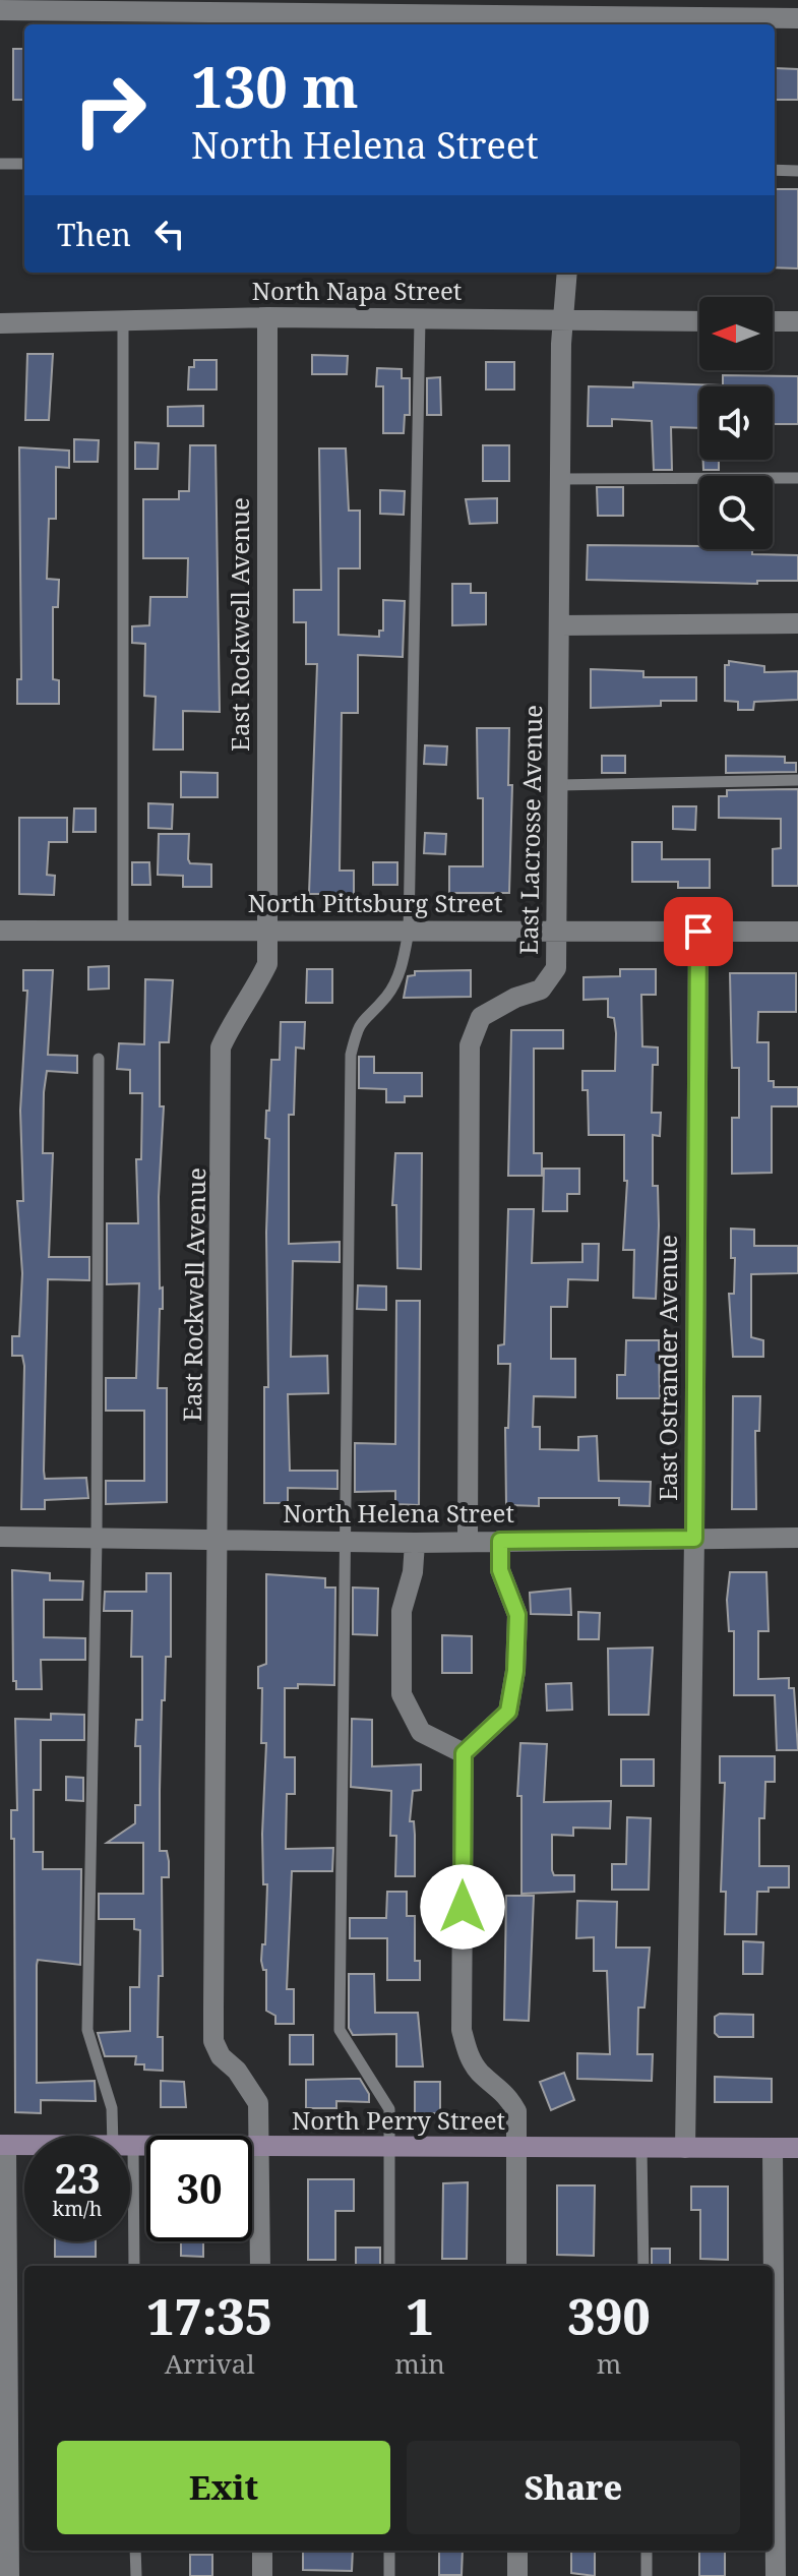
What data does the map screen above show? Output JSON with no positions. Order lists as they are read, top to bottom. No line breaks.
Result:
{"streets":{"street":["North Napa Street","East Rockwell Avenue","East Lacrosse Avenue","North Pittsburg Street","East Ostrander Avenue","North Helena Street","North Perry Street"]},"crossings":[["North Napa Street","East Rockwell Avenue"],["North Napa Street","East Lacrosse Avenue"],["East Rockwell Avenue","North Pittsburg Street"],["East Rockwell Avenue","North Helena Street"],["East Rockwell Avenue","North Perry Street"],["East Lacrosse Avenue","North Pittsburg Street"],["East Lacrosse Avenue","North Helena Street"],["North Pittsburg Street","East Ostrander Avenue"],["East Ostrander Avenue","North Helena Street"],["East Ostrander Avenue","North Perry Street"]],"north":"left","page":{"turn":["130 m","North Helena Street"],"then":"Then","speed":"23 km/h","limit":"30","eta":["17:35","Arrival","1","min","390","m"],"buttons":["Exit","Share"]}}
